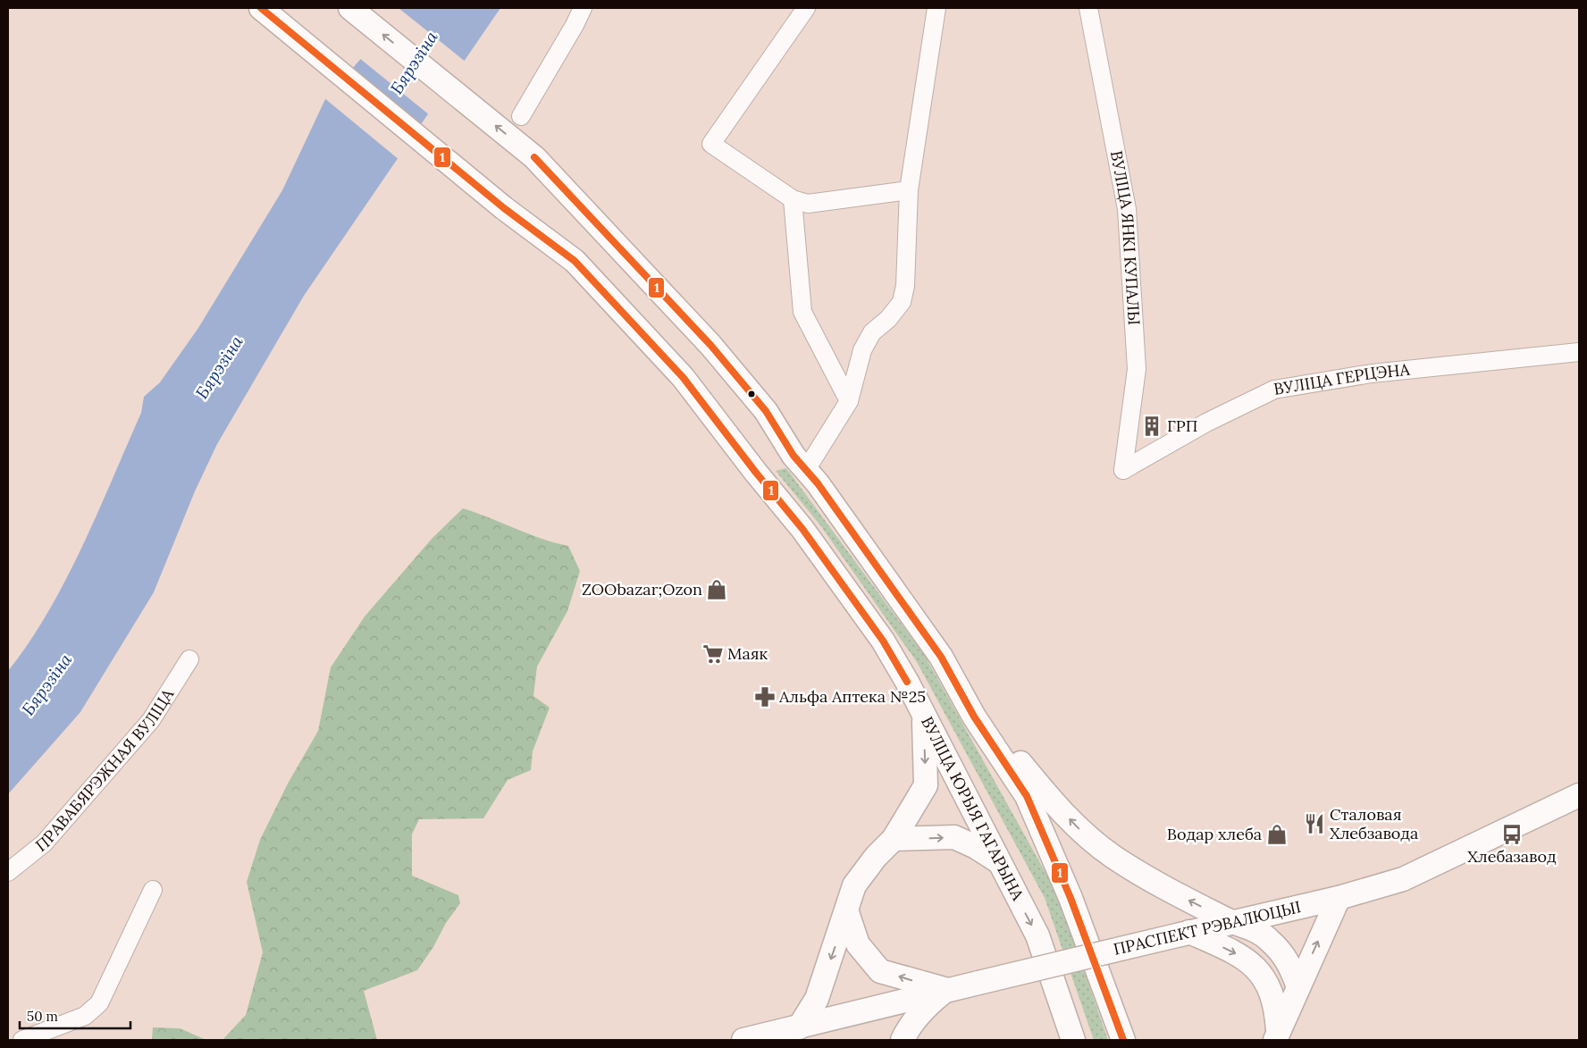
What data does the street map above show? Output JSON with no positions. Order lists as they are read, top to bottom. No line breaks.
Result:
{"streets":{"main road":["ВУЛІЦА ЮРЫЯ ГАГАРЫНА","ПРАСПЕКТ РЭВАЛЮЦЫІ"],"street":["ВУЛІЦА ЯНКІ КУПАЛЫ","ВУЛІЦА ГЕРЦЭНА","ПРАВАБЯРЭЖНАЯ ВУЛІЦА"]},"crossings":[["ВУЛІЦА ЯНКІ КУПАЛЫ","ВУЛІЦА ГЕРЦЭНА"]],"water":["Бярэзіна"],"places":{"building":["ГРП"],"shop":["ZOObazar;Ozon","Водар хлеба"],"supermarket":["Маяк"],"pharmacy":["Альфа Аптека №25"],"restaurant":["Сталовая Хлебзавода"],"bus stop":["Хлебазавод"]},"lines":["transit line 1"],"scale_bar":"50 m"}
